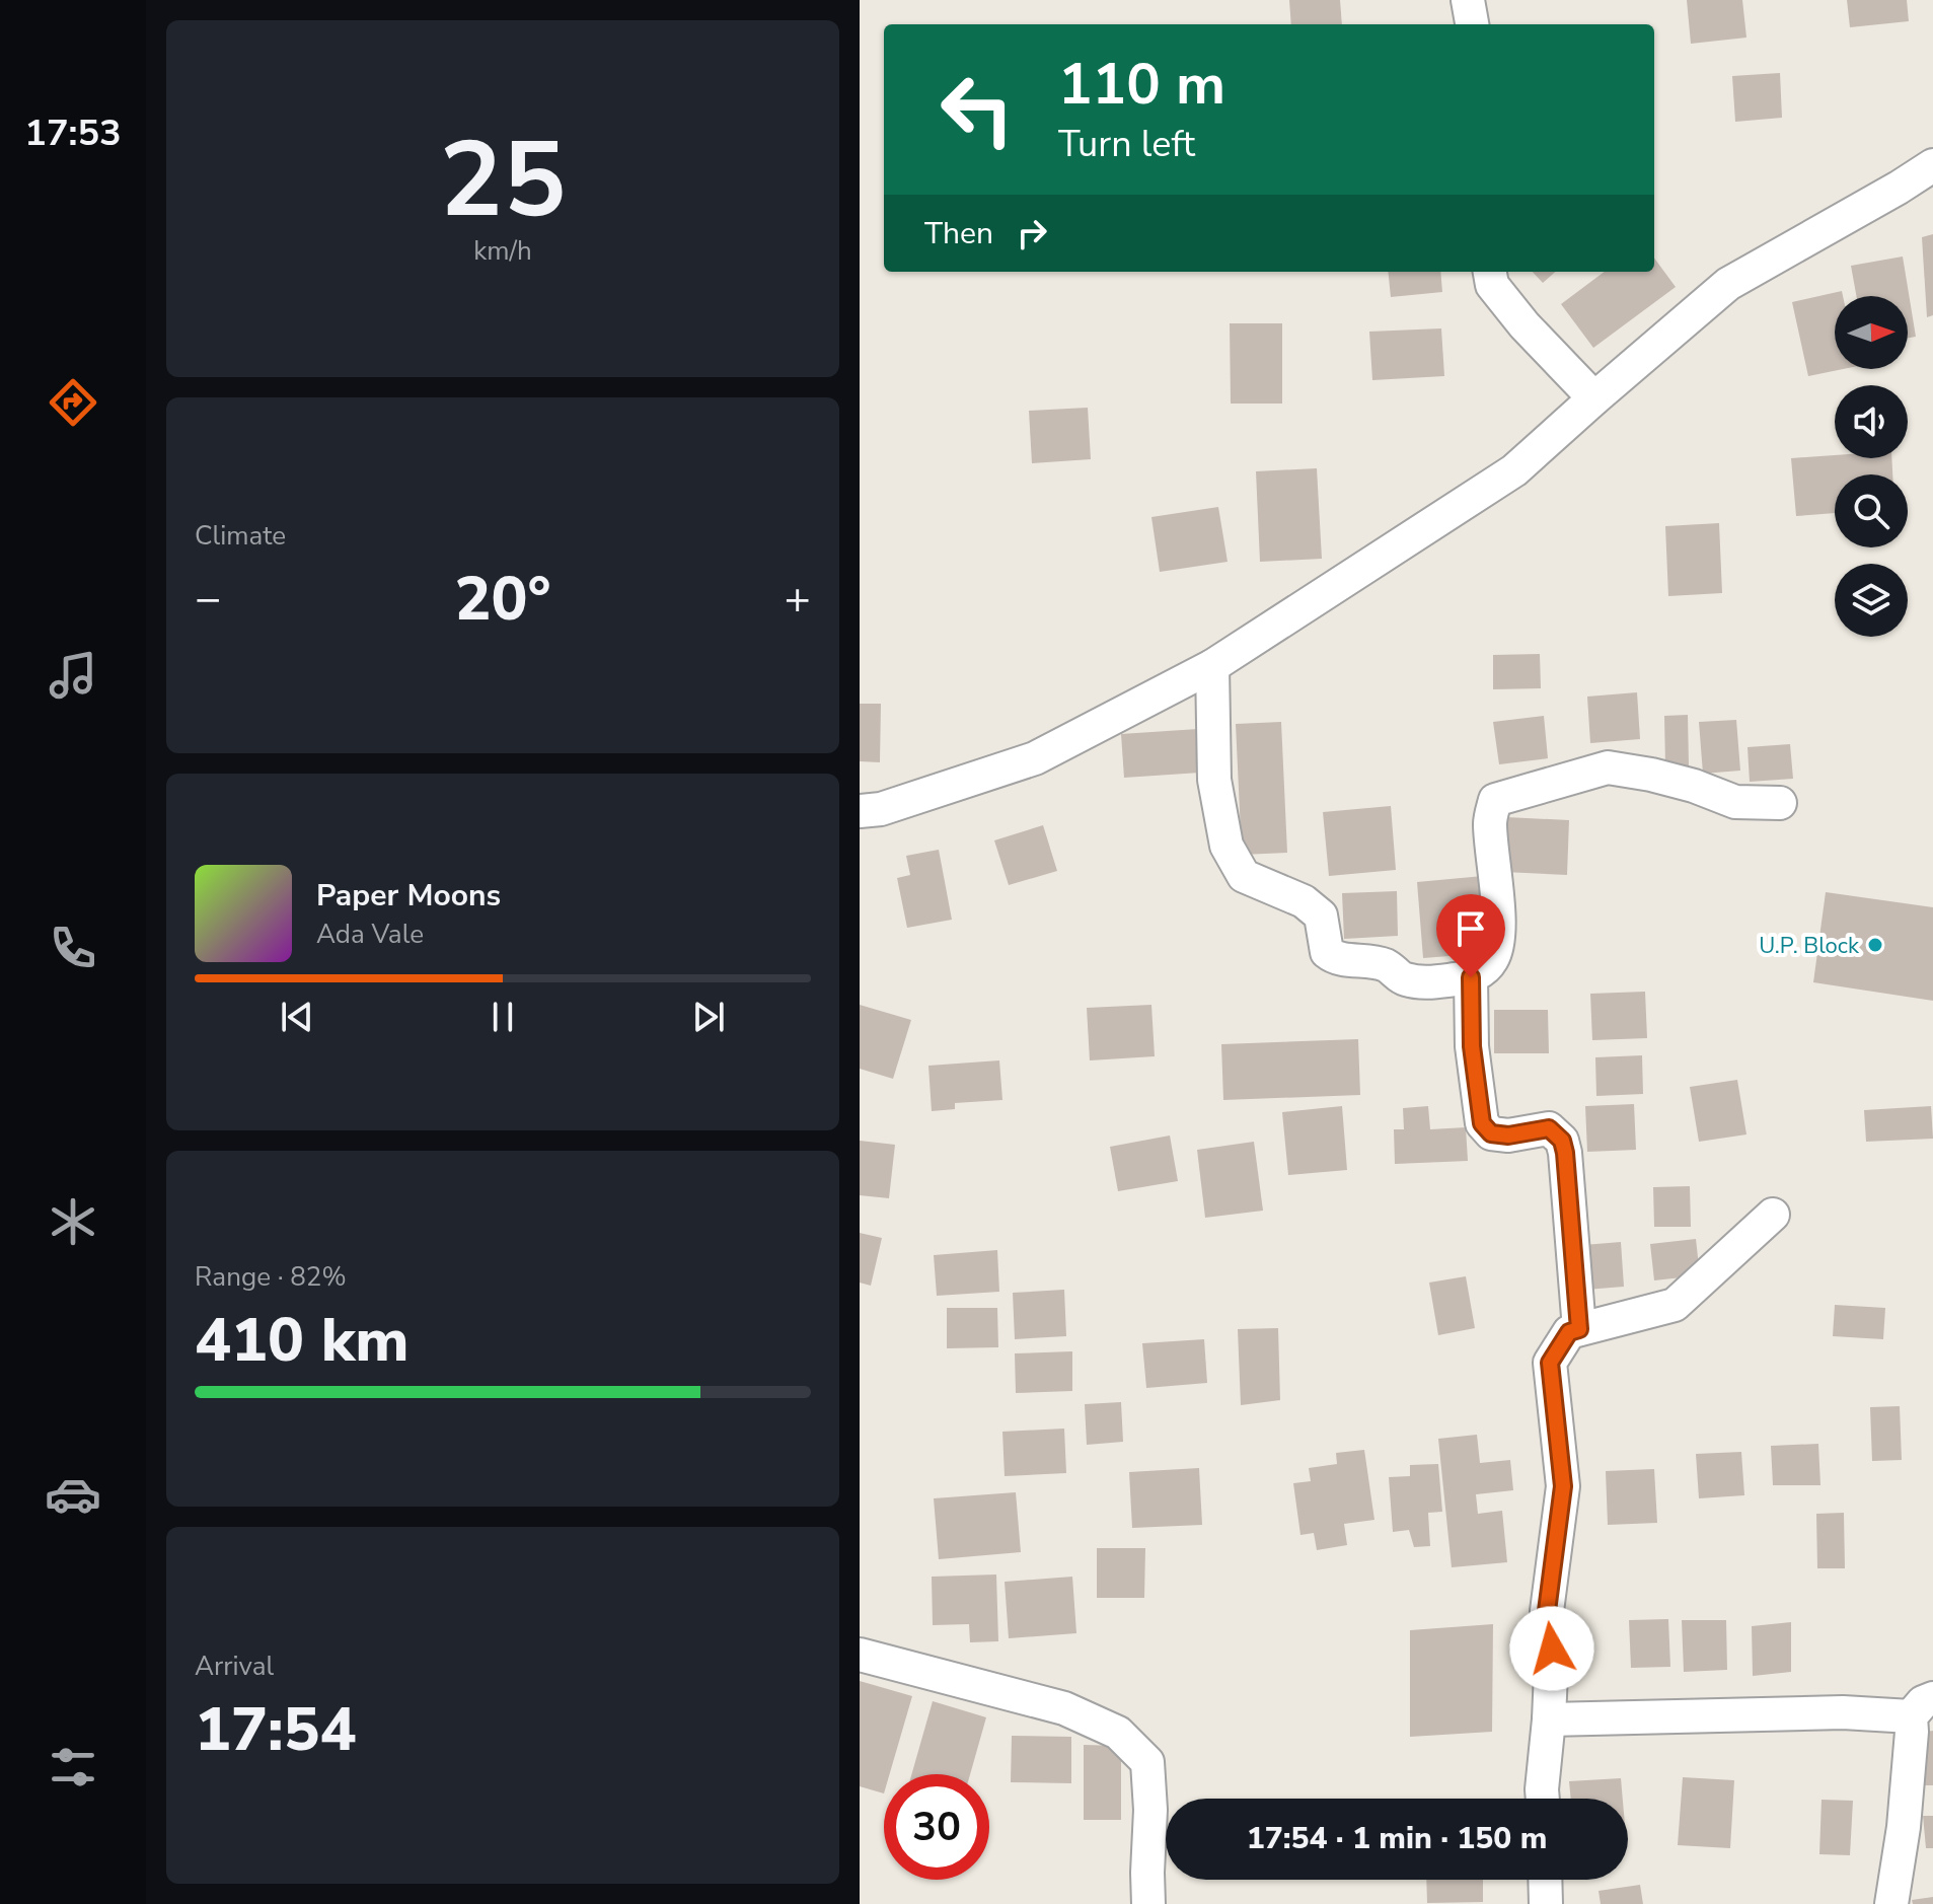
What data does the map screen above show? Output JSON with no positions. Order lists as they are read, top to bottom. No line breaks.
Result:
{"places":["U.P. Block"],"north":"right","page":{"tabs":"17:53","tile":[["25","km/h"],"Climate",["Range · 82%","410 km"],["Arrival","17:54"]],"turn":["110 m","Turn left"],"then":"Then","heat":["−","20°","+"],"song":["Paper Moons","Ada Vale"],"limit":"30","trip":"17:54 · 1 min · 150 m"}}
